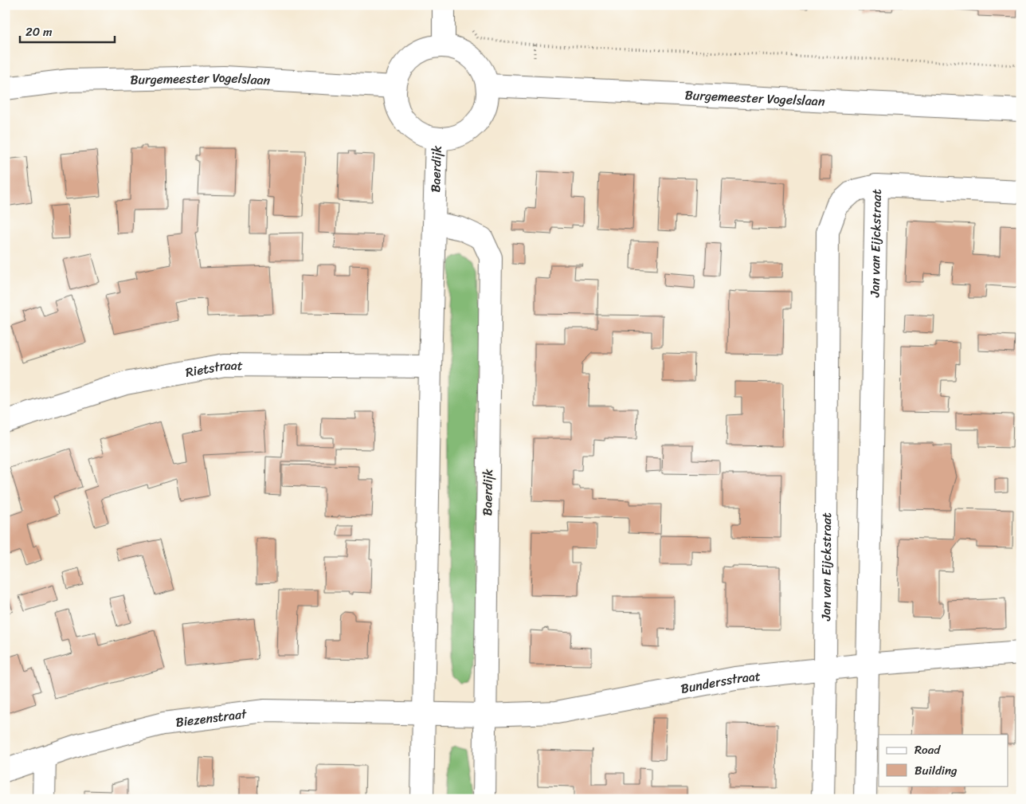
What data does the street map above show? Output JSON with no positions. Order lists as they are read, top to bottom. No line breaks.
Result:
{"streets":{"street":["Burgemeester Vogelslaan","Baerdijk","Jan van Eijckstraat","Rietstraat","Bundersstraat","Biezenstraat"]},"crossings":[["Burgemeester Vogelslaan","Baerdijk"],["Baerdijk","Rietstraat"],["Baerdijk","Bundersstraat"],["Baerdijk","Biezenstraat"],["Jan van Eijckstraat","Bundersstraat"],["Bundersstraat","Biezenstraat"]],"legend":["Road","Building"],"scale_bar":"20 m"}
